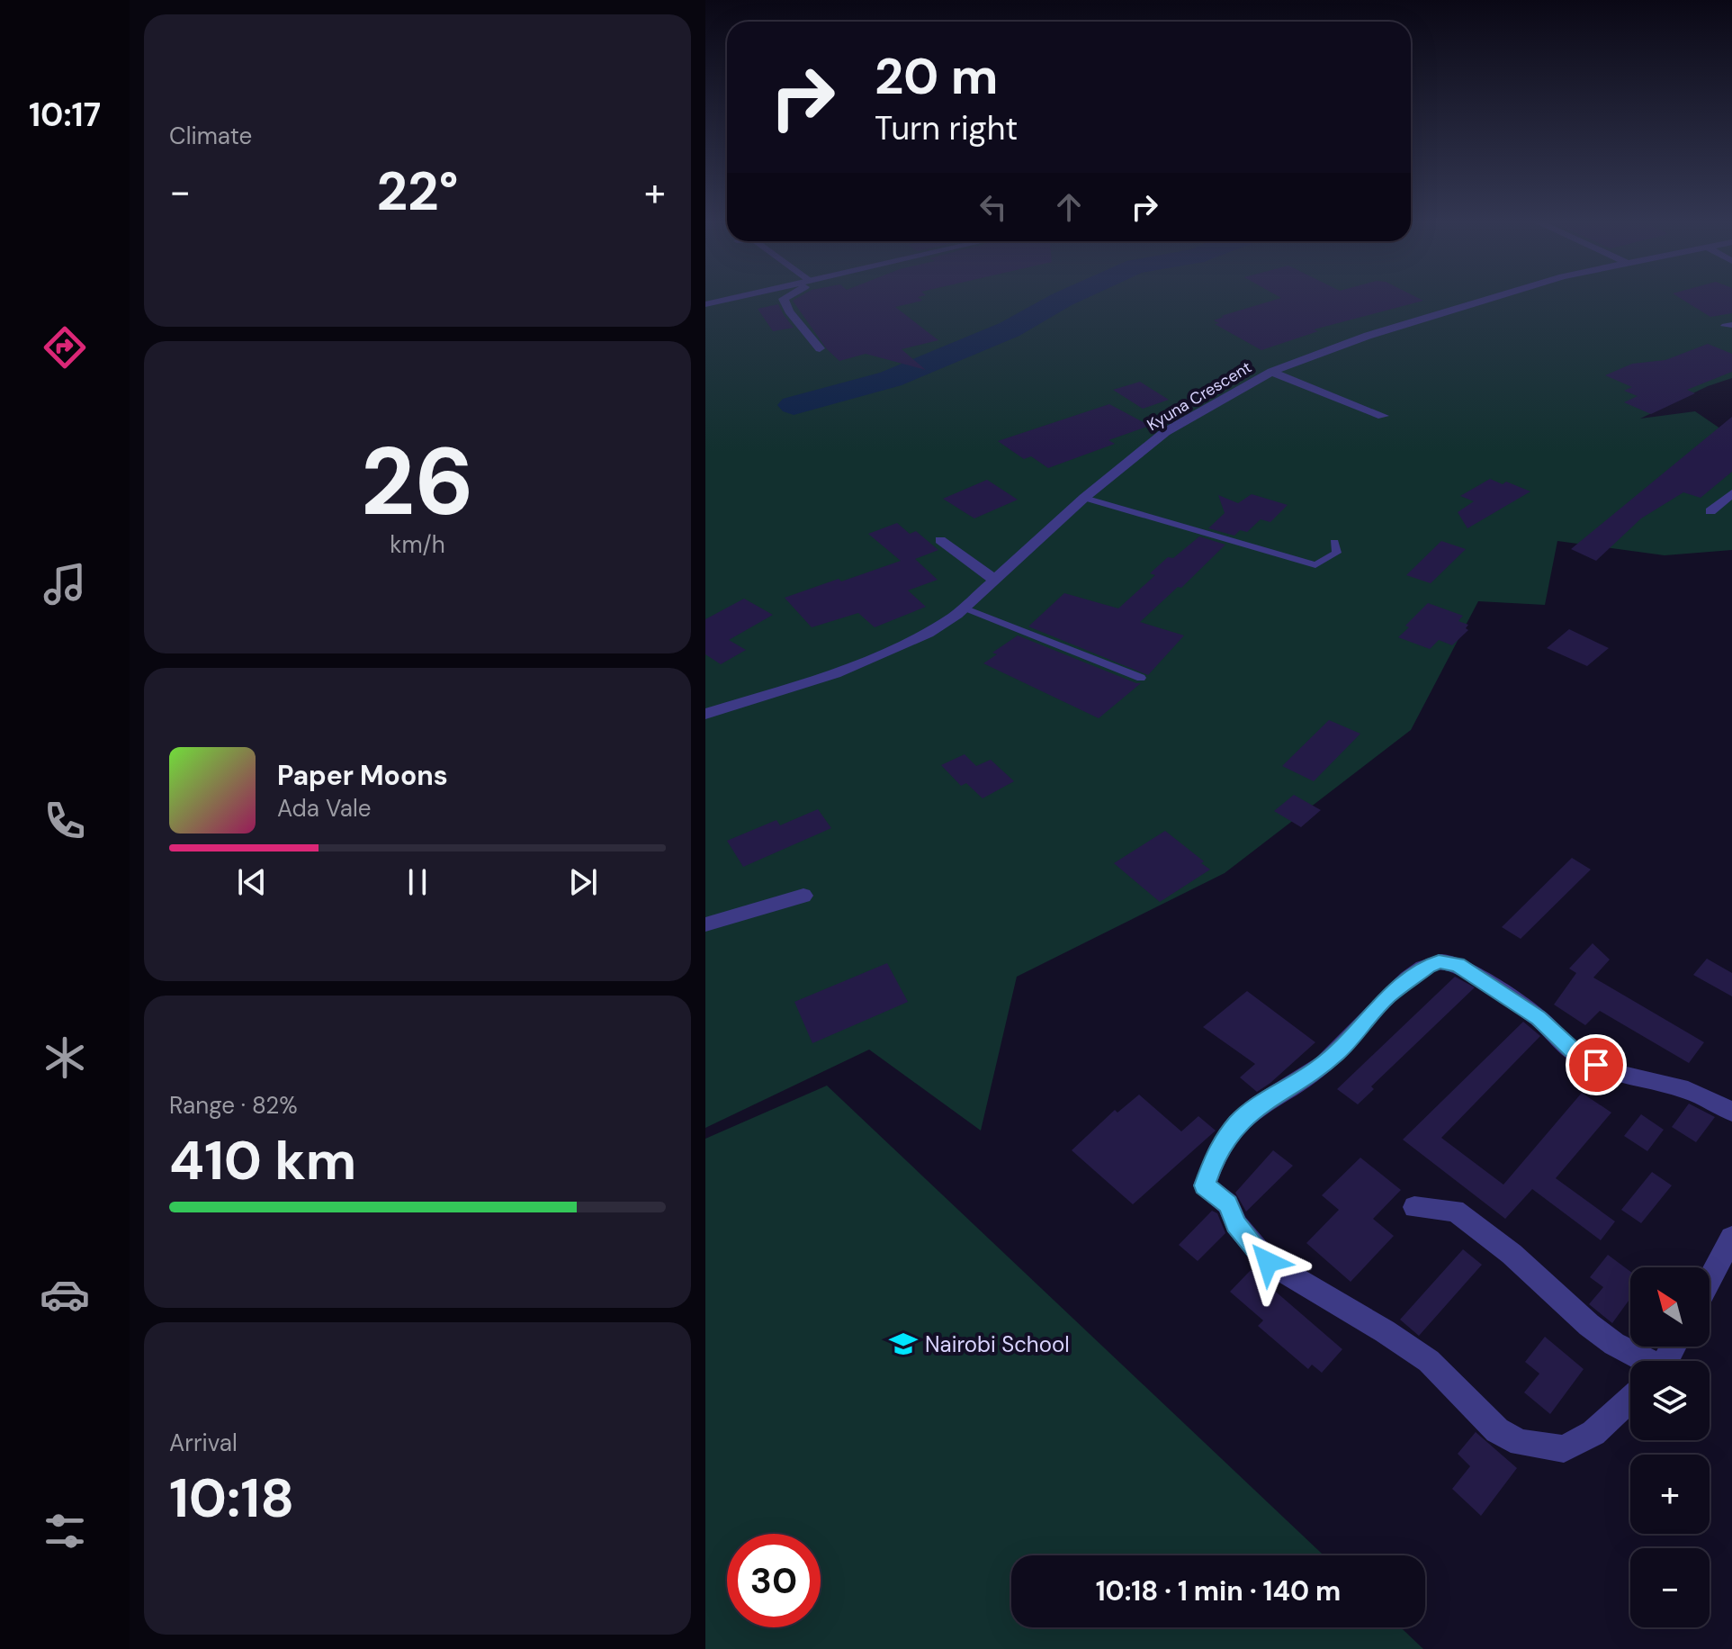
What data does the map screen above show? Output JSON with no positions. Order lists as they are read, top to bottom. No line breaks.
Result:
{"streets":{"street":["Kyuna Crescent"]},"places":{"school or university":["Nairobi School"]},"north":"top left","page":{"tabs":"10:17","tile":["Climate",["26","km/h"],["Range · 82%","410 km"],["Arrival","10:18"]],"turn":["20 m","Turn right"],"heat":["−","22°","+"],"song":["Paper Moons","Ada Vale"],"map_buttons":["+","−"],"limit":"30","trip":"10:18 · 1 min · 140 m"}}
